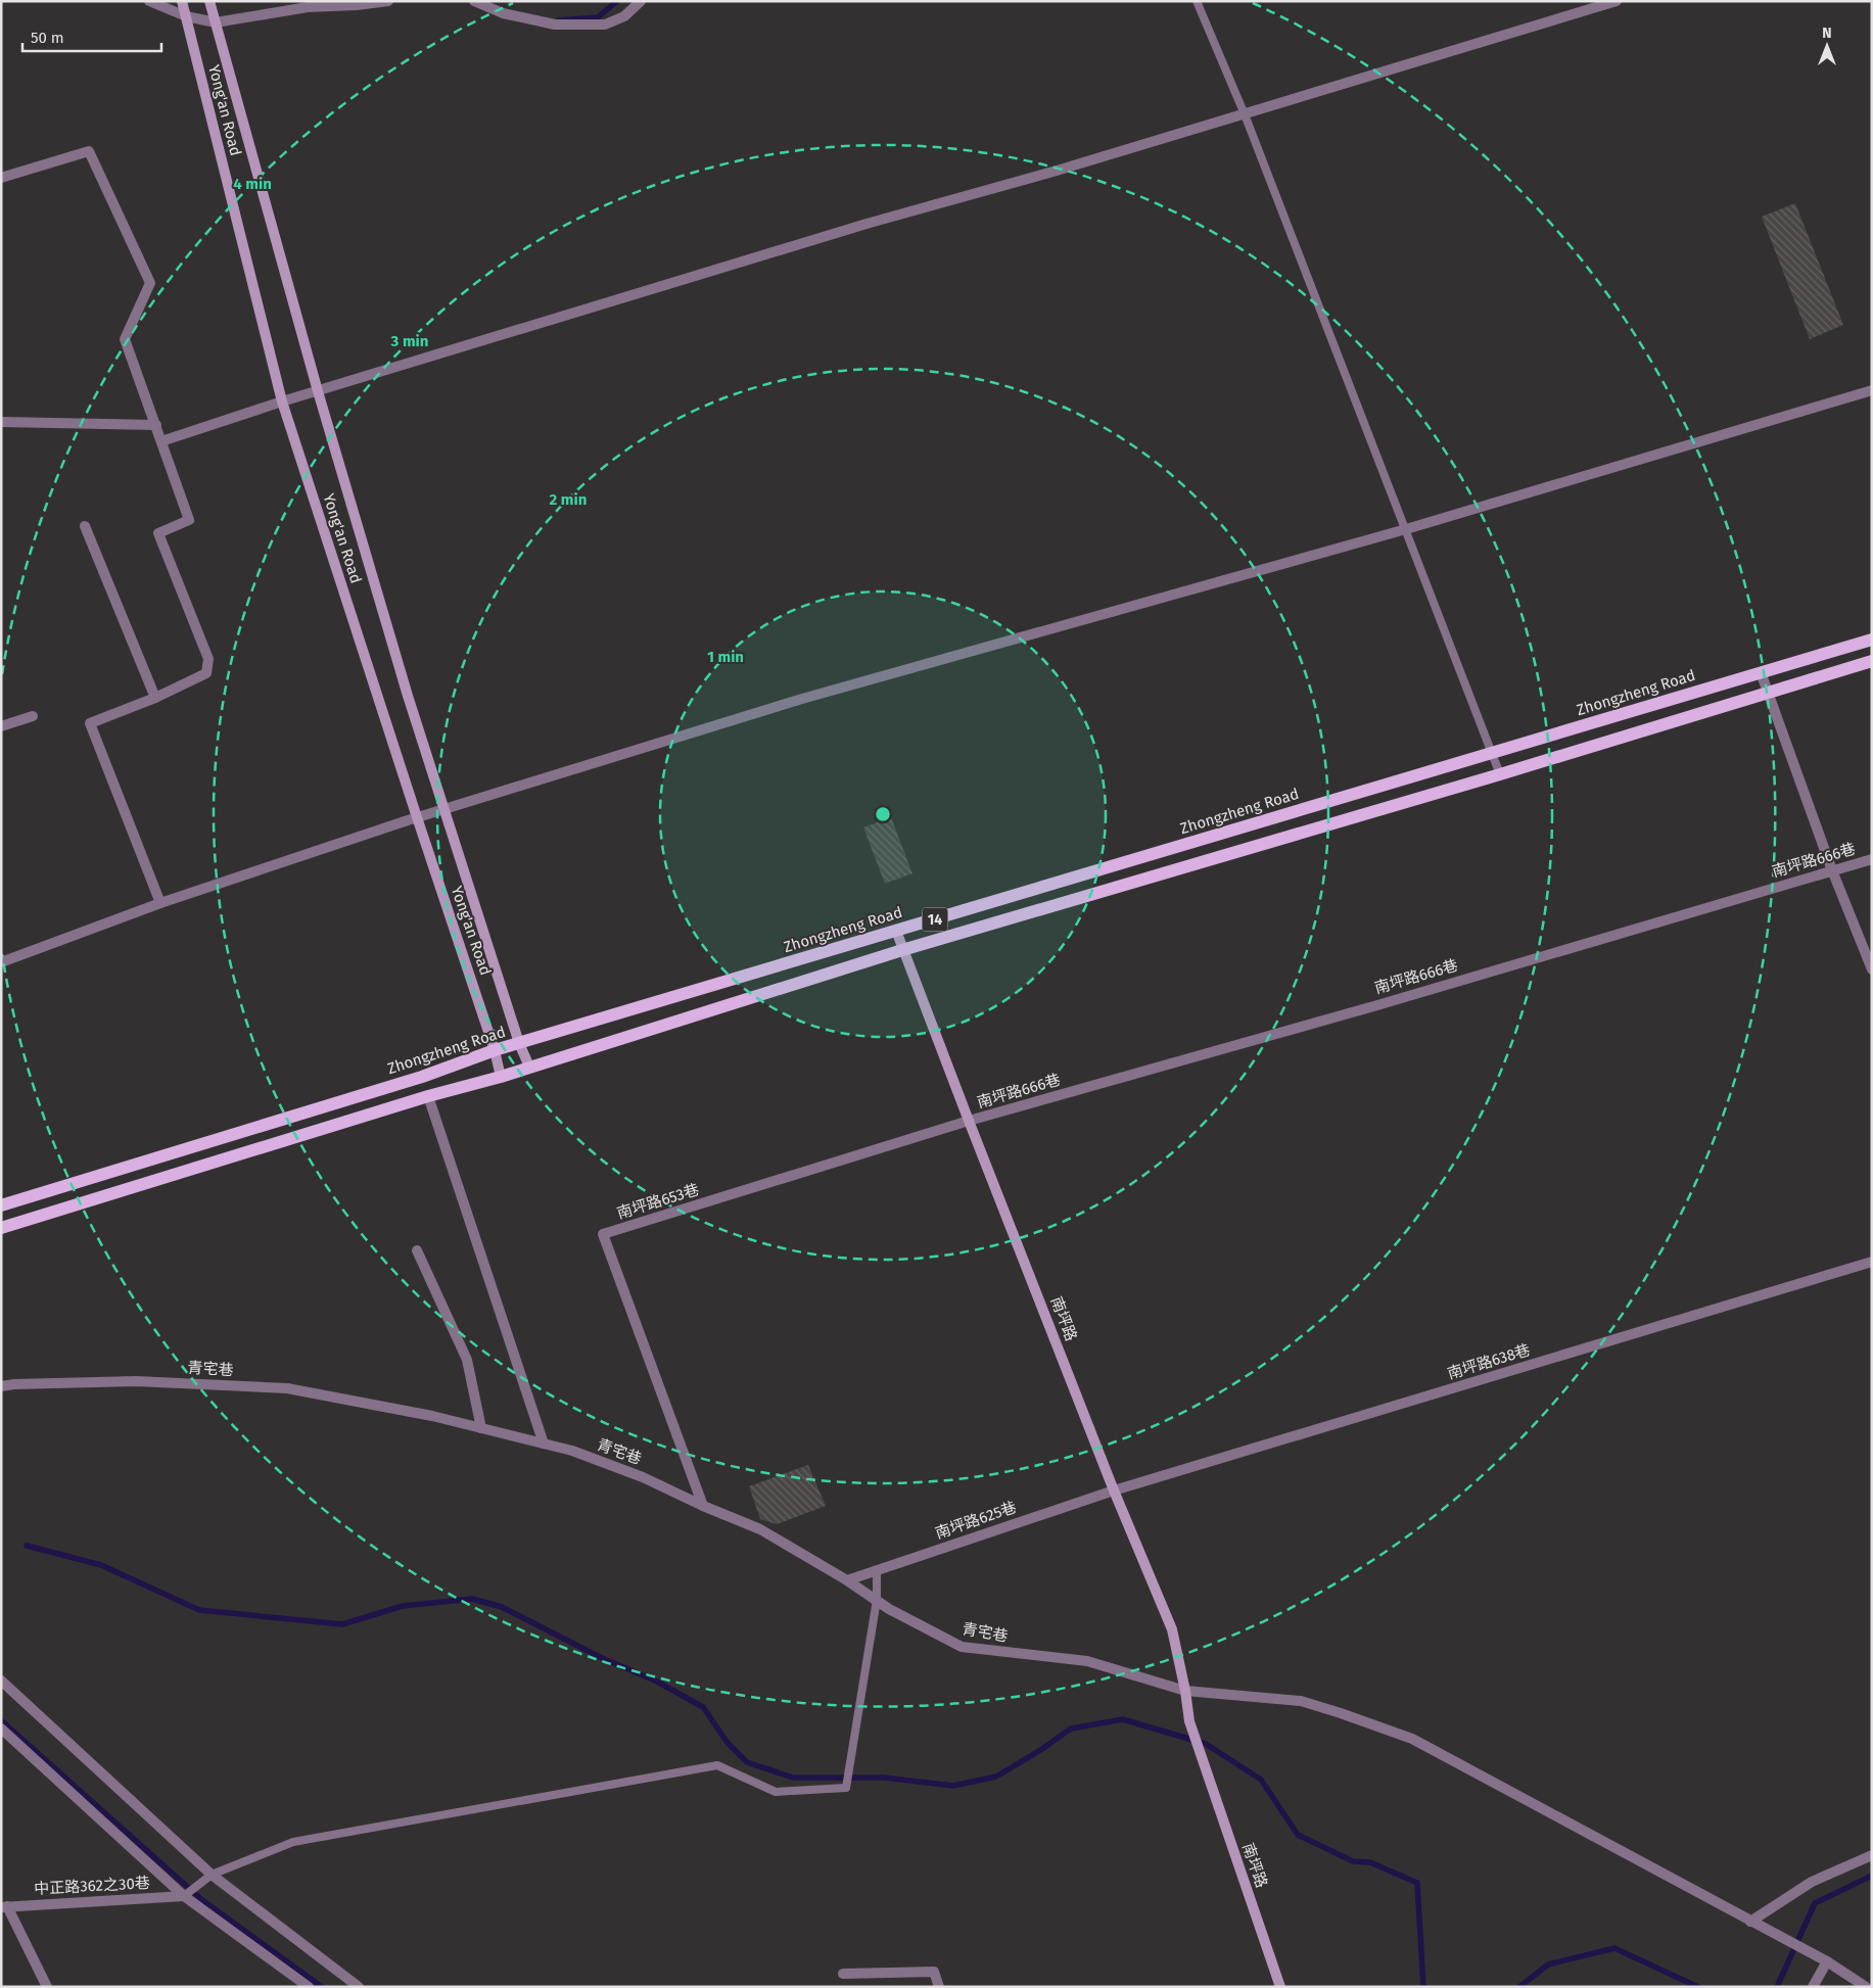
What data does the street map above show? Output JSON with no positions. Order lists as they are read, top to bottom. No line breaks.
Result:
{"streets":{"main road":["Zhongzheng Road","14"],"street":["Yong'an Road","南坪路666巷","南坪路653巷","南坪路","南坪路638巷","青宅巷","南坪路625巷","中正路362之30巷"]},"crossings":[["Yong'an Road","Zhongzheng Road"],["Yong'an Road","14"],["Zhongzheng Road","南坪路"],["南坪路666巷","南坪路653巷"],["南坪路666巷","南坪路"],["14","南坪路"],["南坪路653巷","南坪路"],["南坪路653巷","青宅巷"],["南坪路","南坪路638巷"],["南坪路","青宅巷"],["南坪路","南坪路625巷"],["南坪路638巷","南坪路625巷"],["青宅巷","南坪路625巷"]],"scale_bar":"50 m","north":"top","rings":["4 min","3 min","2 min","1 min"]}
